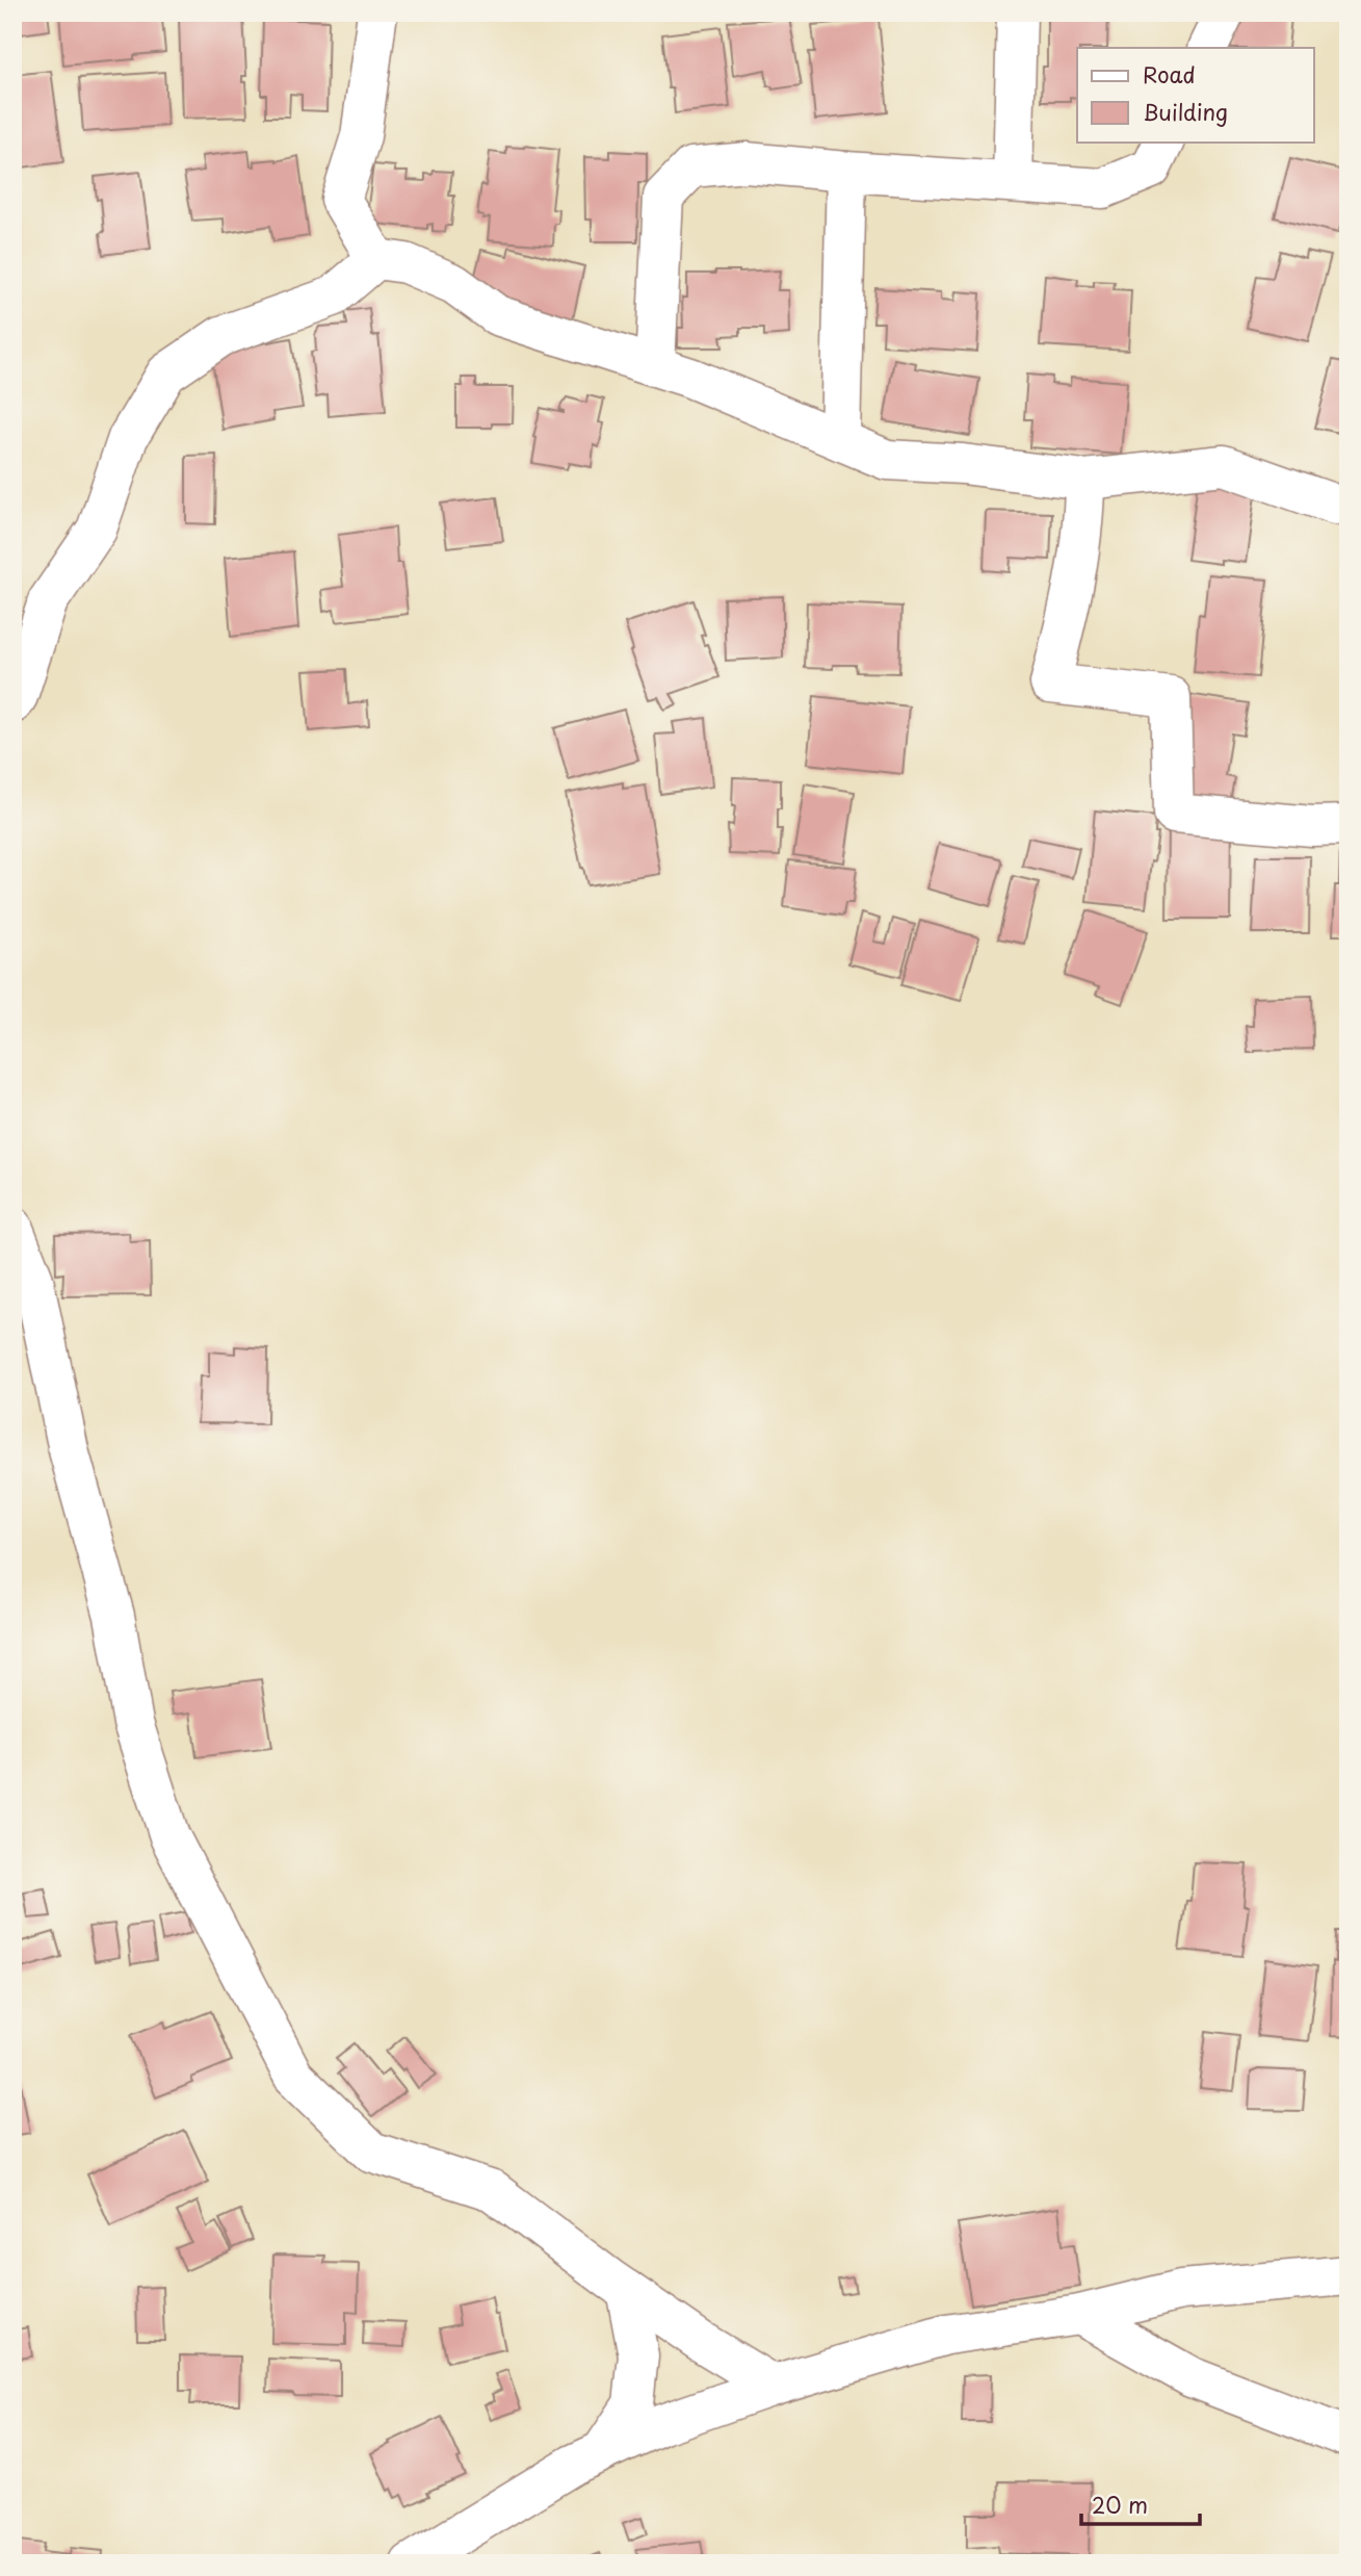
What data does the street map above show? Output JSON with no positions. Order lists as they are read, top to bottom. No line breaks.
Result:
{"legend":["Road","Building"],"scale_bar":"20 m"}
